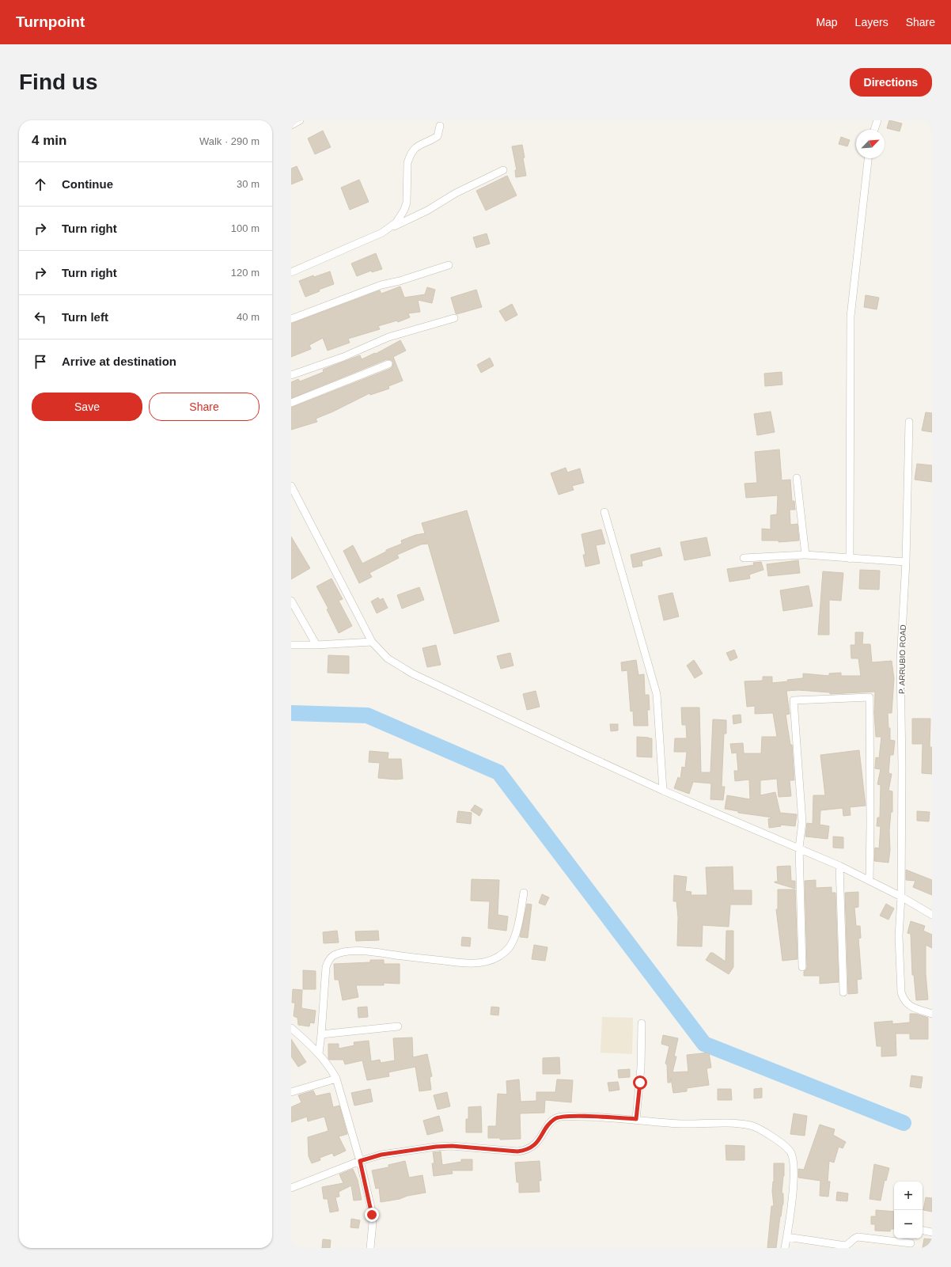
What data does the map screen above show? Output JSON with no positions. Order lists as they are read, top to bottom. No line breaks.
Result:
{"streets":{"street":["P. ARRUBIO ROAD"]},"north":"top right","page":{"header":"Turnpoint","nav":["Map","Layers","Share"],"buttons":["Directions",["Save","Share"]],"title":"Find us","heading":["4 min","Walk · 290 m"],"list":[["Continue","30 m"],["Turn right","100 m"],["Turn right","120 m"],["Turn left","40 m"],"Arrive at destination"],"map_buttons":["+","−"]}}
